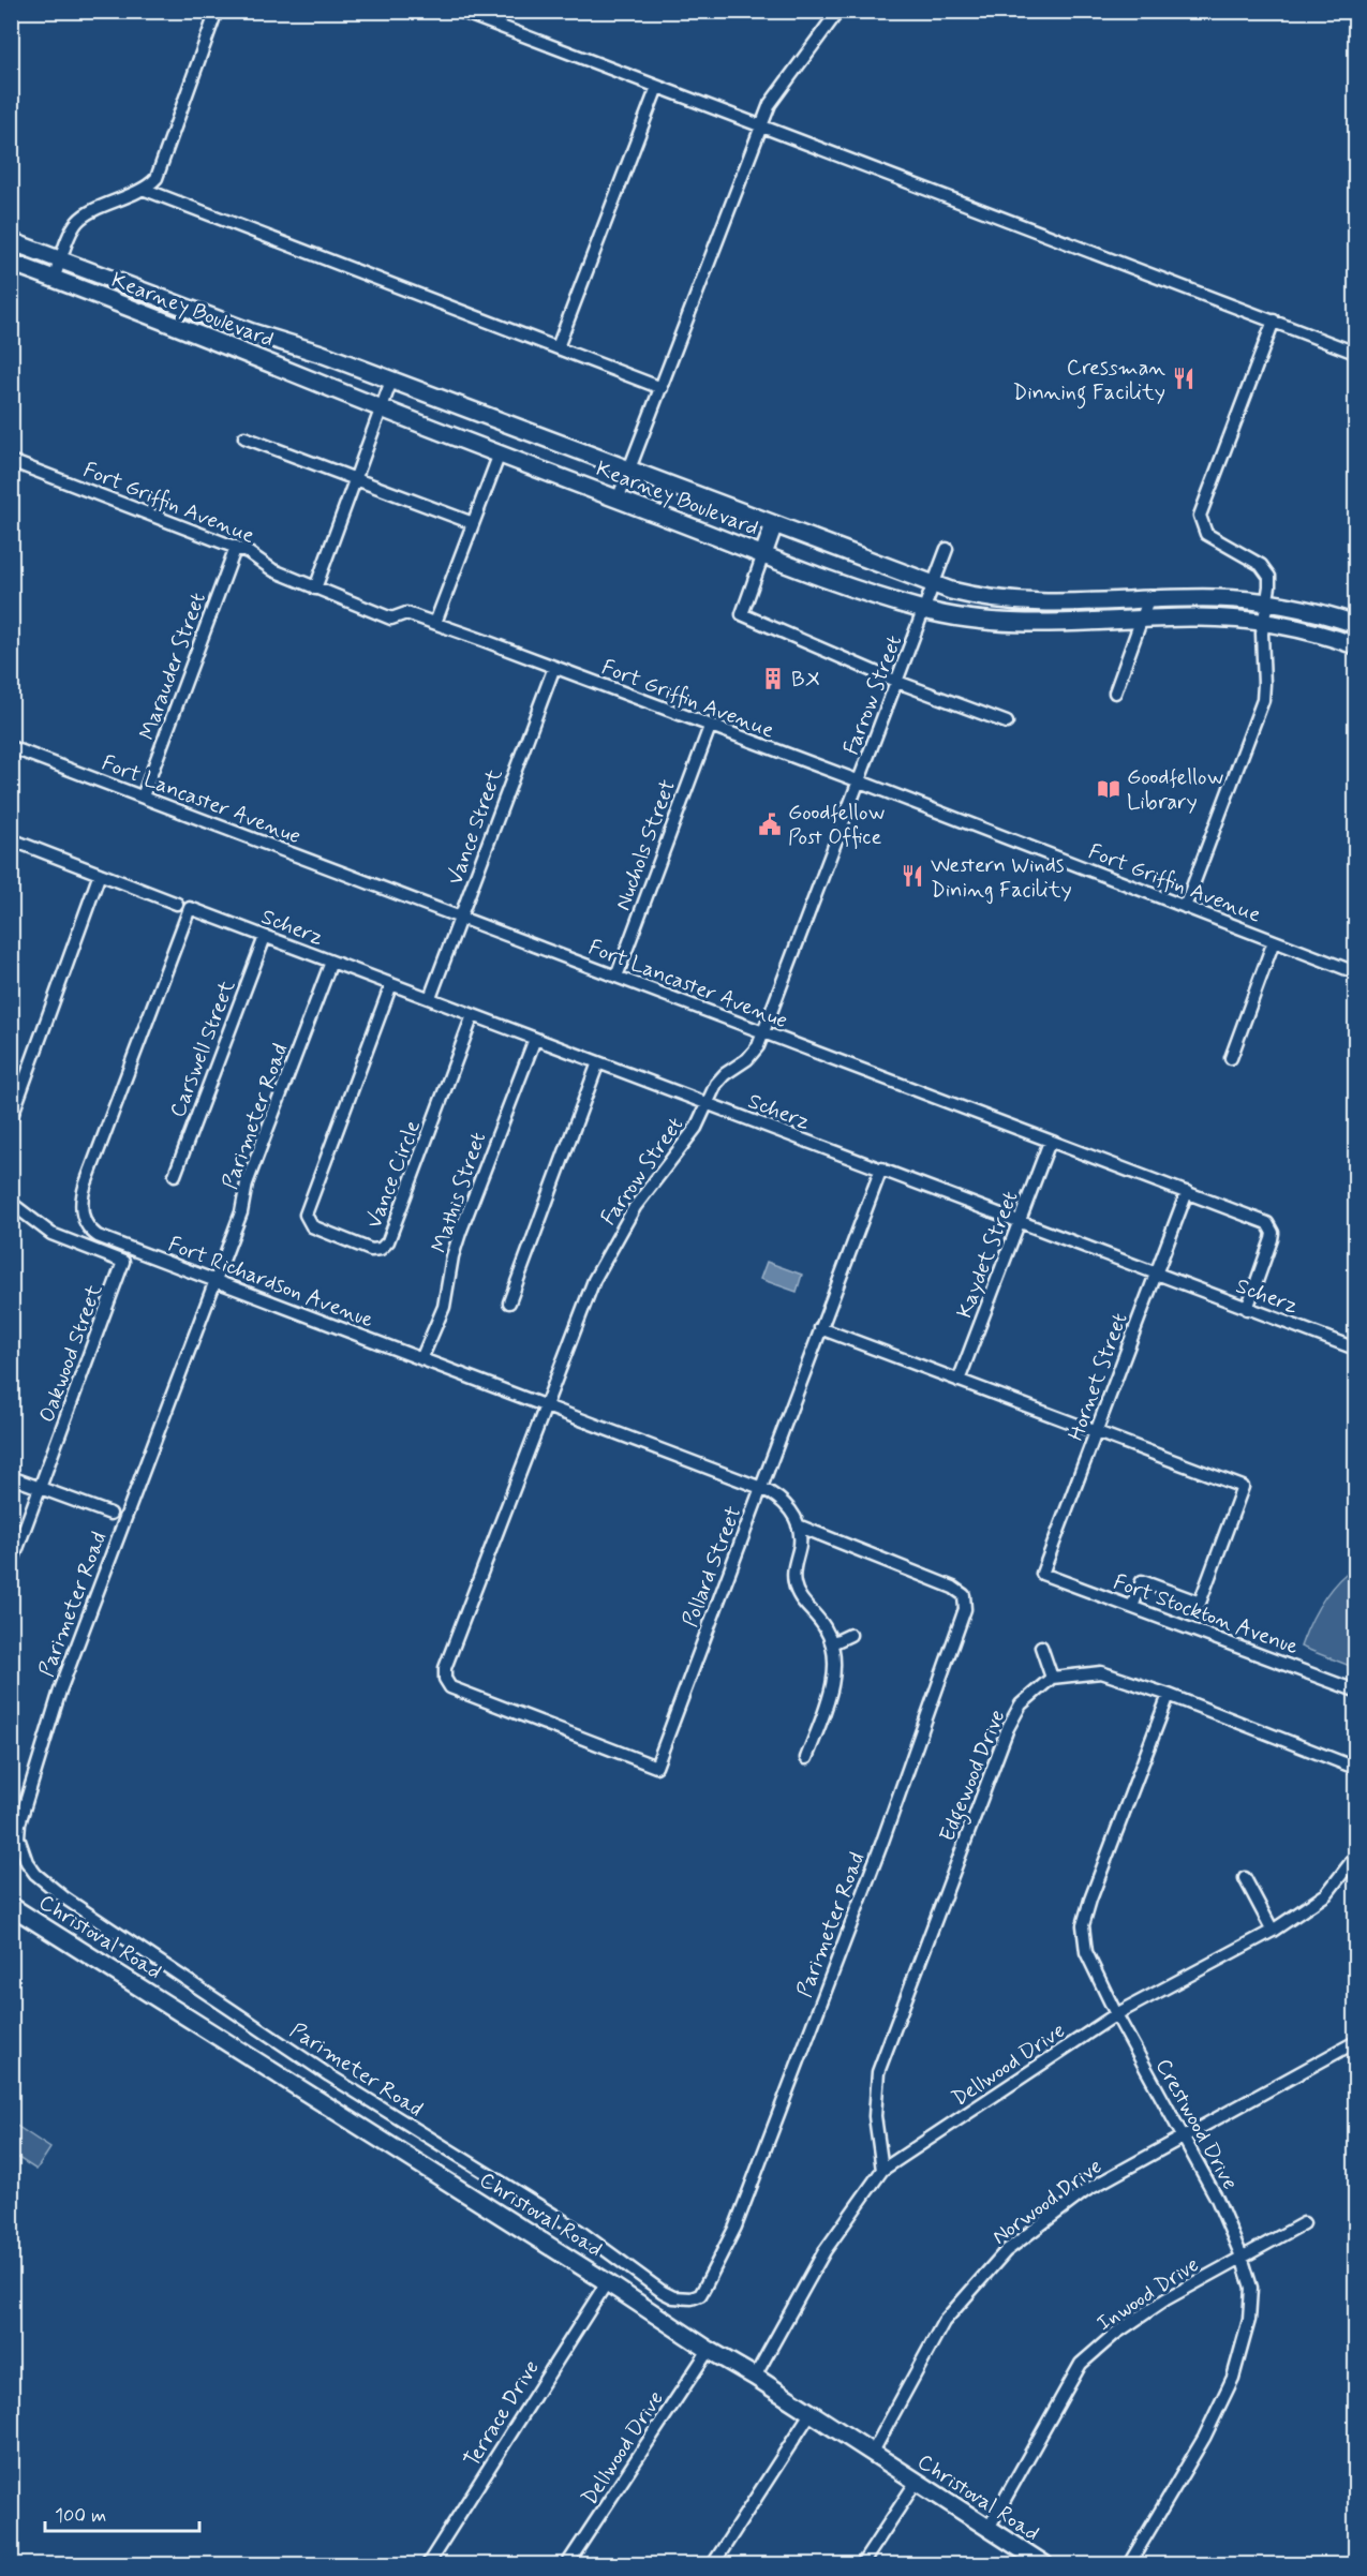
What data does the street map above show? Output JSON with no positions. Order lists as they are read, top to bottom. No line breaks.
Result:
{"streets":{"street":["Kearney Boulevard","Fort Griffin Avenue","Marauder Street","Farrow Street","Fort Lancaster Avenue","Vance Street","Nuchols Street","Scherz","Carswell Street","Parimeter Road","Vance Circle","Mathis Street","Kaydet Street","Fort Richardson Avenue","Oakwood Street","Hornet Street","Pollard Street","Fort Stockton Avenue","Edgewood Drive","Christoval Road","Dellwood Drive","Crestwood Drive","Norwood Drive","Inwood Drive","Terrace Drive"]},"crossings":[["Kearney Boulevard","Farrow Street"],["Fort Griffin Avenue","Marauder Street"],["Fort Griffin Avenue","Farrow Street"],["Fort Griffin Avenue","Vance Street"],["Fort Griffin Avenue","Nuchols Street"],["Marauder Street","Fort Lancaster Avenue"],["Farrow Street","Fort Lancaster Avenue"],["Farrow Street","Scherz"],["Farrow Street","Fort Richardson Avenue"],["Farrow Street","Pollard Street"],["Fort Lancaster Avenue","Vance Street"],["Fort Lancaster Avenue","Nuchols Street"],["Fort Lancaster Avenue","Scherz"],["Fort Lancaster Avenue","Kaydet Street"],["Fort Lancaster Avenue","Hornet Street"],["Vance Street","Scherz"],["Scherz","Carswell Street"],["Scherz","Parimeter Road"],["Scherz","Vance Circle"],["Scherz","Mathis Street"],["Scherz","Kaydet Street"],["Scherz","Fort Richardson Avenue"],["Scherz","Hornet Street"],["Scherz","Pollard Street"],["Parimeter Road","Fort Richardson Avenue"],["Mathis Street","Fort Richardson Avenue"],["Fort Richardson Avenue","Pollard Street"],["Hornet Street","Fort Stockton Avenue"],["Edgewood Drive","Dellwood Drive"],["Christoval Road","Dellwood Drive"],["Christoval Road","Norwood Drive"],["Christoval Road","Inwood Drive"],["Christoval Road","Terrace Drive"],["Dellwood Drive","Crestwood Drive"],["Crestwood Drive","Norwood Drive"],["Crestwood Drive","Inwood Drive"]],"places":{"restaurant":["Cressman Dinning Facility","Western Winds Dining Facility"],"building":["BX"],"library":["Goodfellow Library"],"public building":["Goodfellow Post Office"]},"scale_bar":"100 m"}
